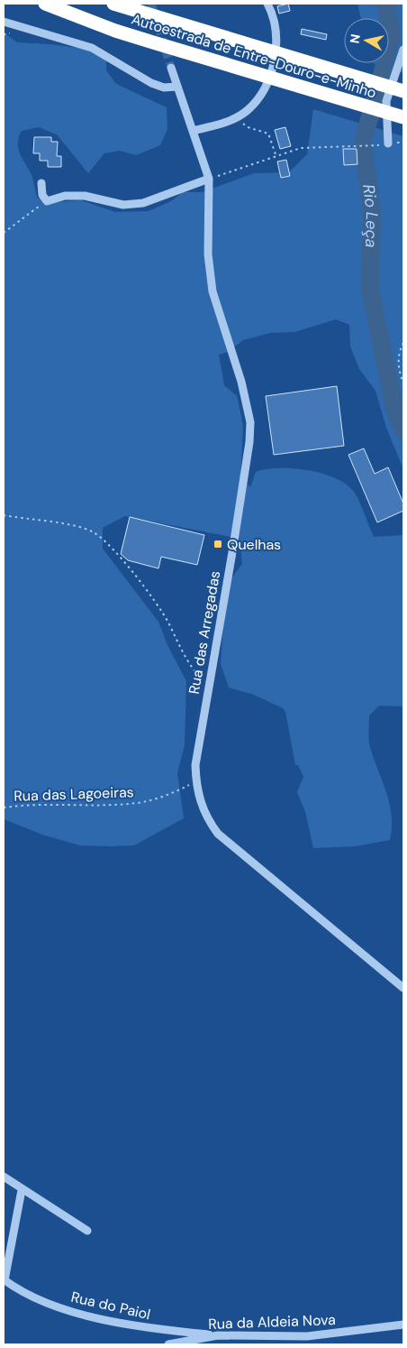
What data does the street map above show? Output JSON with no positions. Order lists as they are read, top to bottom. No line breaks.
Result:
{"streets":{"highway":["Autoestrada de Entre-Douro-e-Minho"],"street":["Rua das Arregadas","Rua do Paiol","Rua da Aldeia Nova"],"path":["Rua das Lagoeiras"]},"crossings":[["Rua das Arregadas","Rua das Lagoeiras"],["Rua do Paiol","Rua da Aldeia Nova"]],"water":["Rio Leça"],"places":{"transit":["Quelhas"]},"north":"left"}
